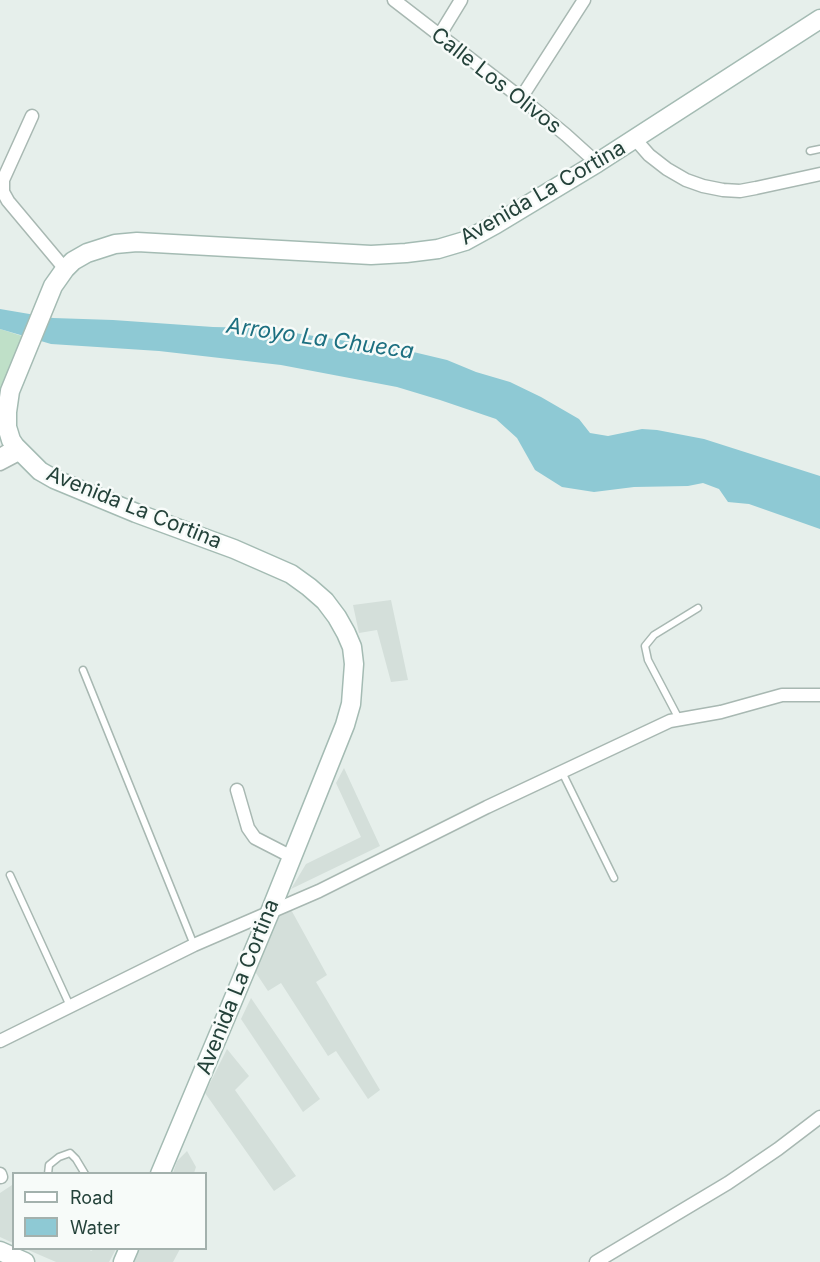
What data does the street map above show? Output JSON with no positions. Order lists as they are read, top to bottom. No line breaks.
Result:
{"streets":{"main road":["Avenida La Cortina"],"street":["Calle Los Olivos"]},"crossings":[["Calle Los Olivos","Avenida La Cortina"]],"water":["Arroyo La Chueca"],"legend":["Road","Water"]}
